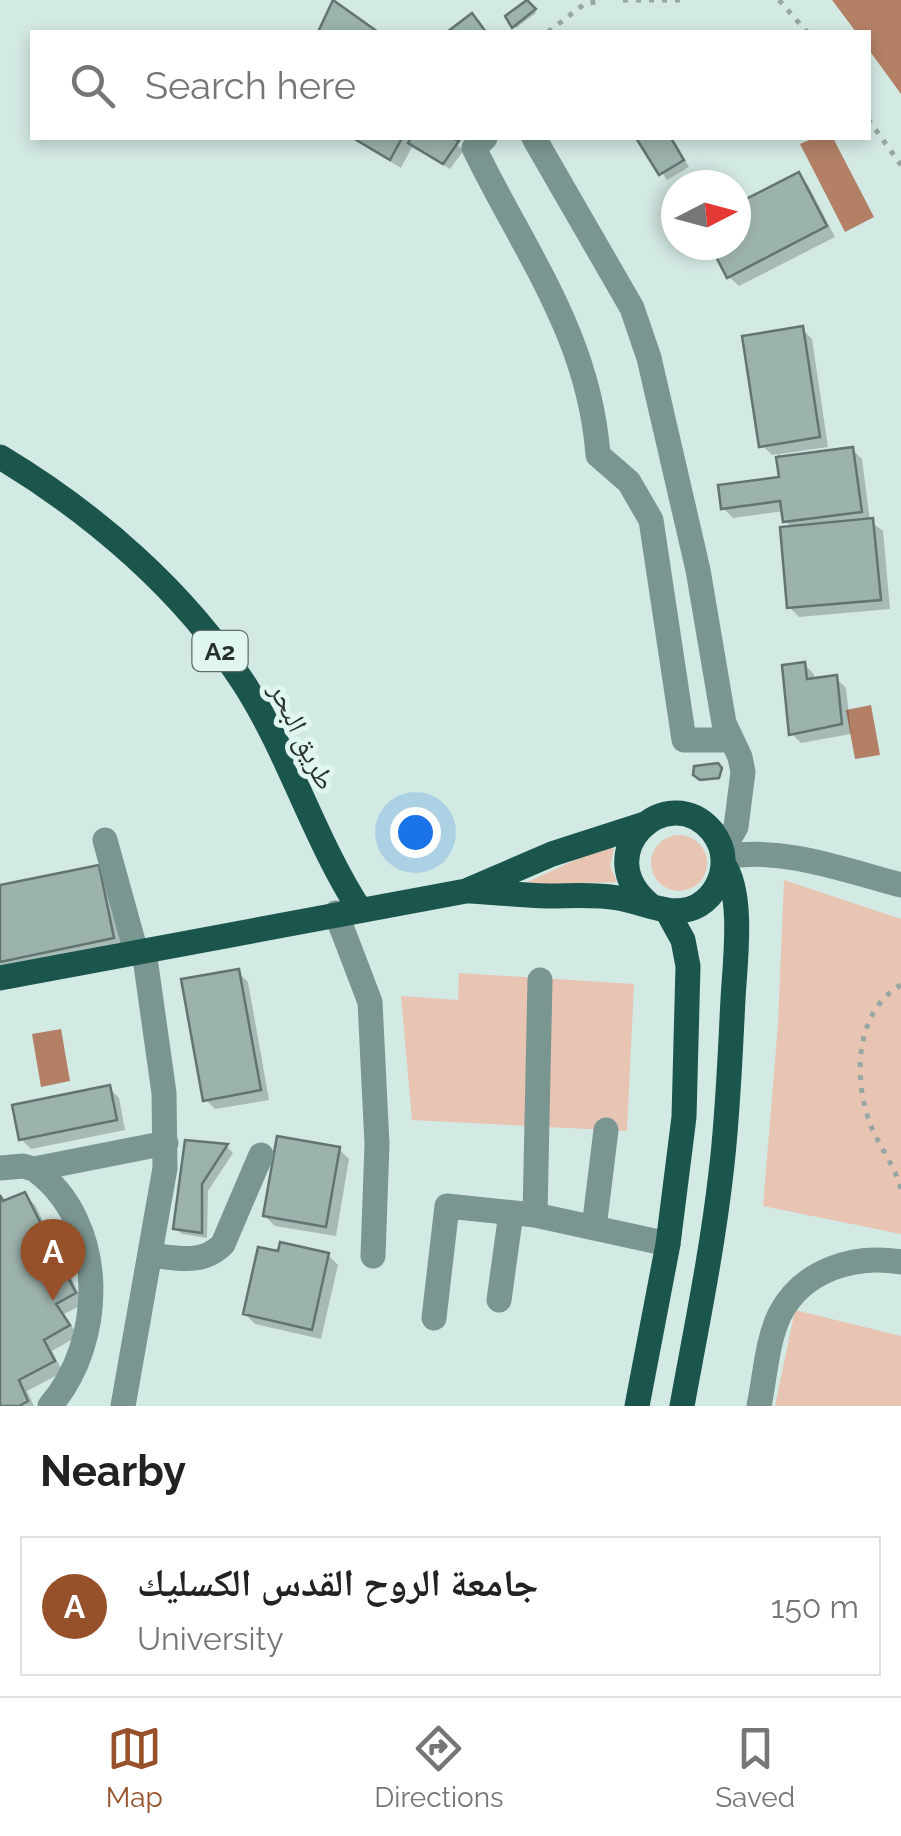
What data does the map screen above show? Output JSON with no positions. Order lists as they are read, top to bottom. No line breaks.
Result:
{"streets":{"main road":["A2","طريق البحر"]},"north":"right","page":{"search":"Search here","pins":"A","heading":"Nearby","list":[{"mark":"A","name":"جامعة الروح القدس الكسليك","note":"University","value":"150 m"}],"nav":["Map","Directions","Saved"]}}
